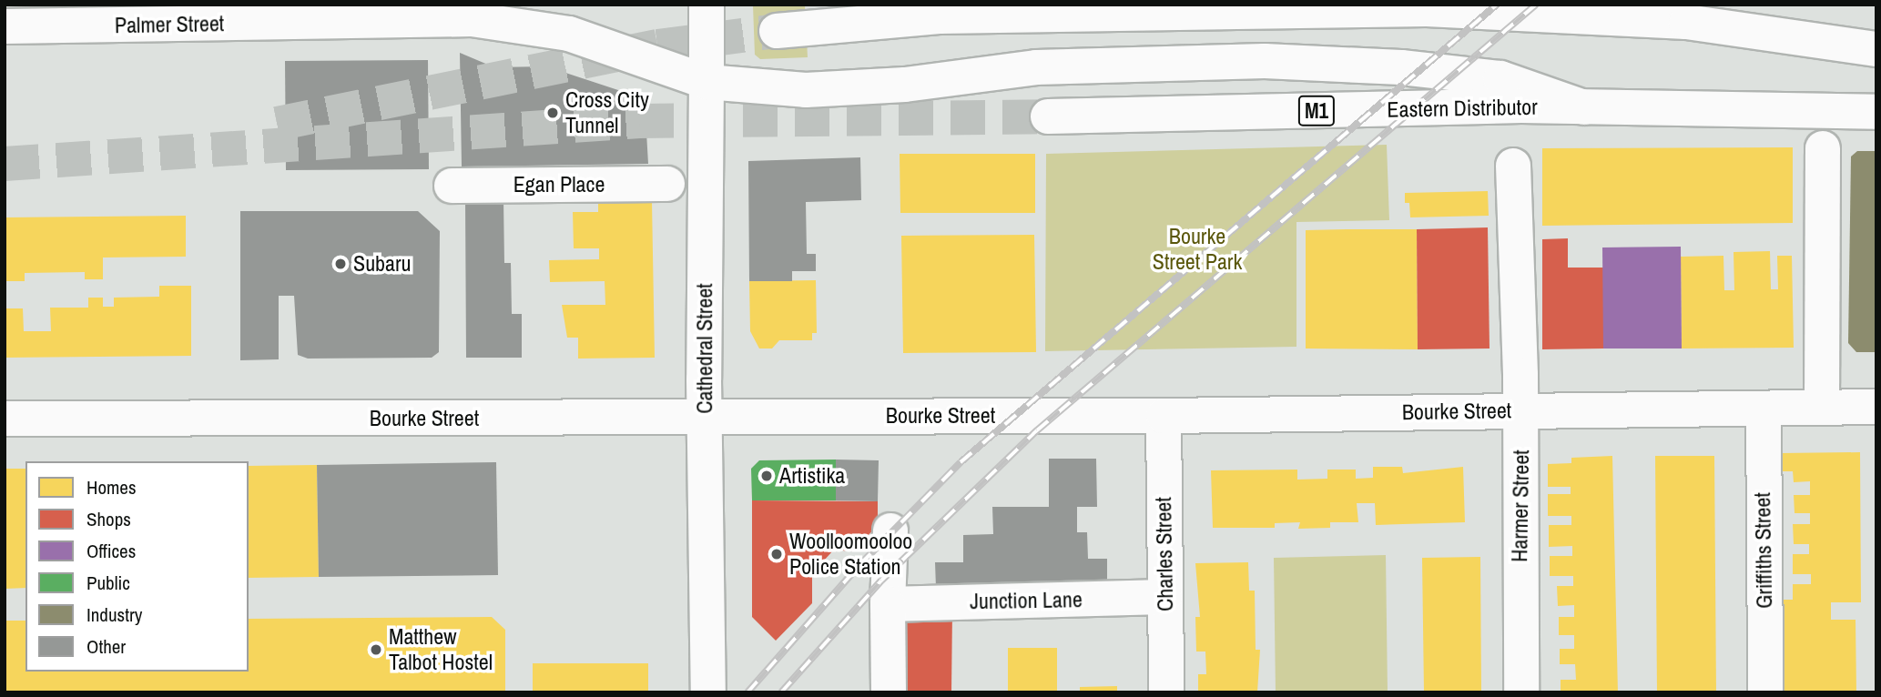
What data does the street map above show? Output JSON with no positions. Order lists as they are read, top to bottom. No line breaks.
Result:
{"streets":{"main road":["Palmer Street","Eastern Distributor","M1","Egan Place","Cathedral Street","Bourke Street","Harmer Street","Griffiths Street","Charles Street","Junction Lane"]},"crossings":[["Palmer Street","Eastern Distributor"],["Palmer Street","Cathedral Street"],["Cathedral Street","Bourke Street"],["Bourke Street","Harmer Street"],["Bourke Street","Griffiths Street"],["Bourke Street","Charles Street"],["Charles Street","Junction Lane"]],"parks":["Bourke Street Park"],"places":["Cross City Tunnel","Subaru","Artistika","Woolloomooloo Police Station","Matthew Talbot Hostel"],"legend":["Homes","Shops","Offices","Public","Industry","Other"]}
